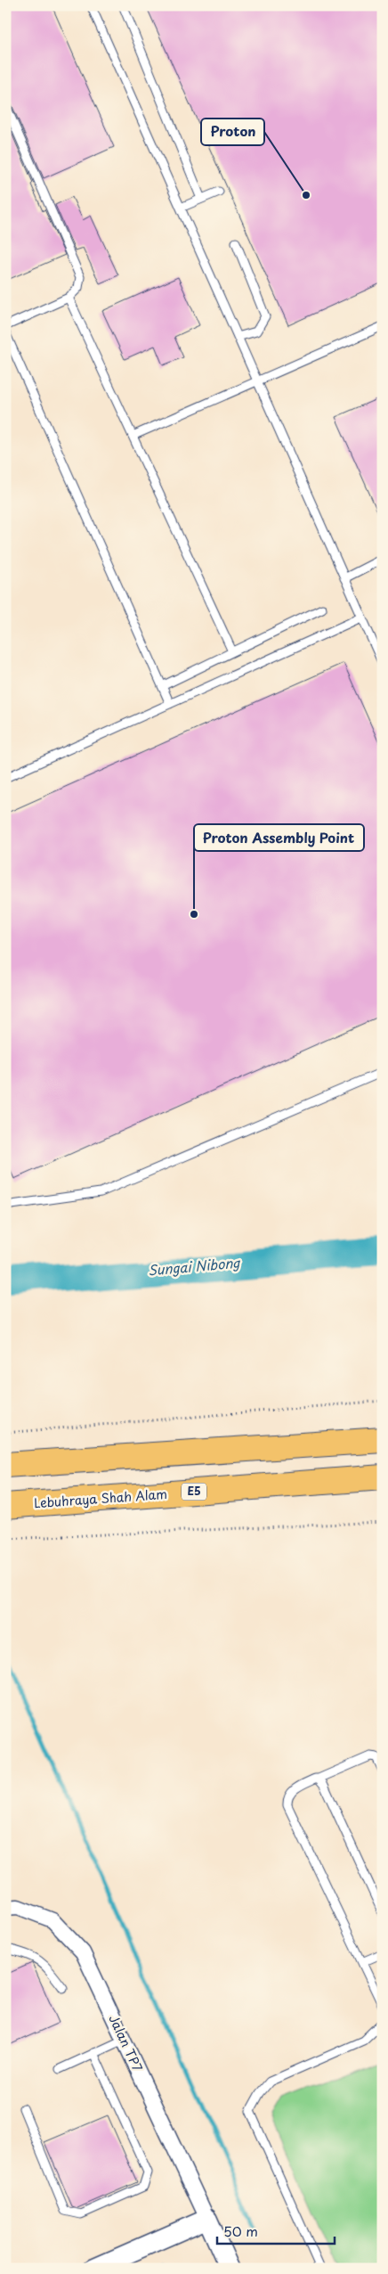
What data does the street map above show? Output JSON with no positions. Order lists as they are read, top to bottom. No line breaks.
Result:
{"streets":{"highway":["E5","Lebuhraya Shah Alam"],"street":["Jalan TP7"]},"water":["Sungai Nibong"],"places":["Proton","Proton Assembly Point"],"scale_bar":"50 m"}
